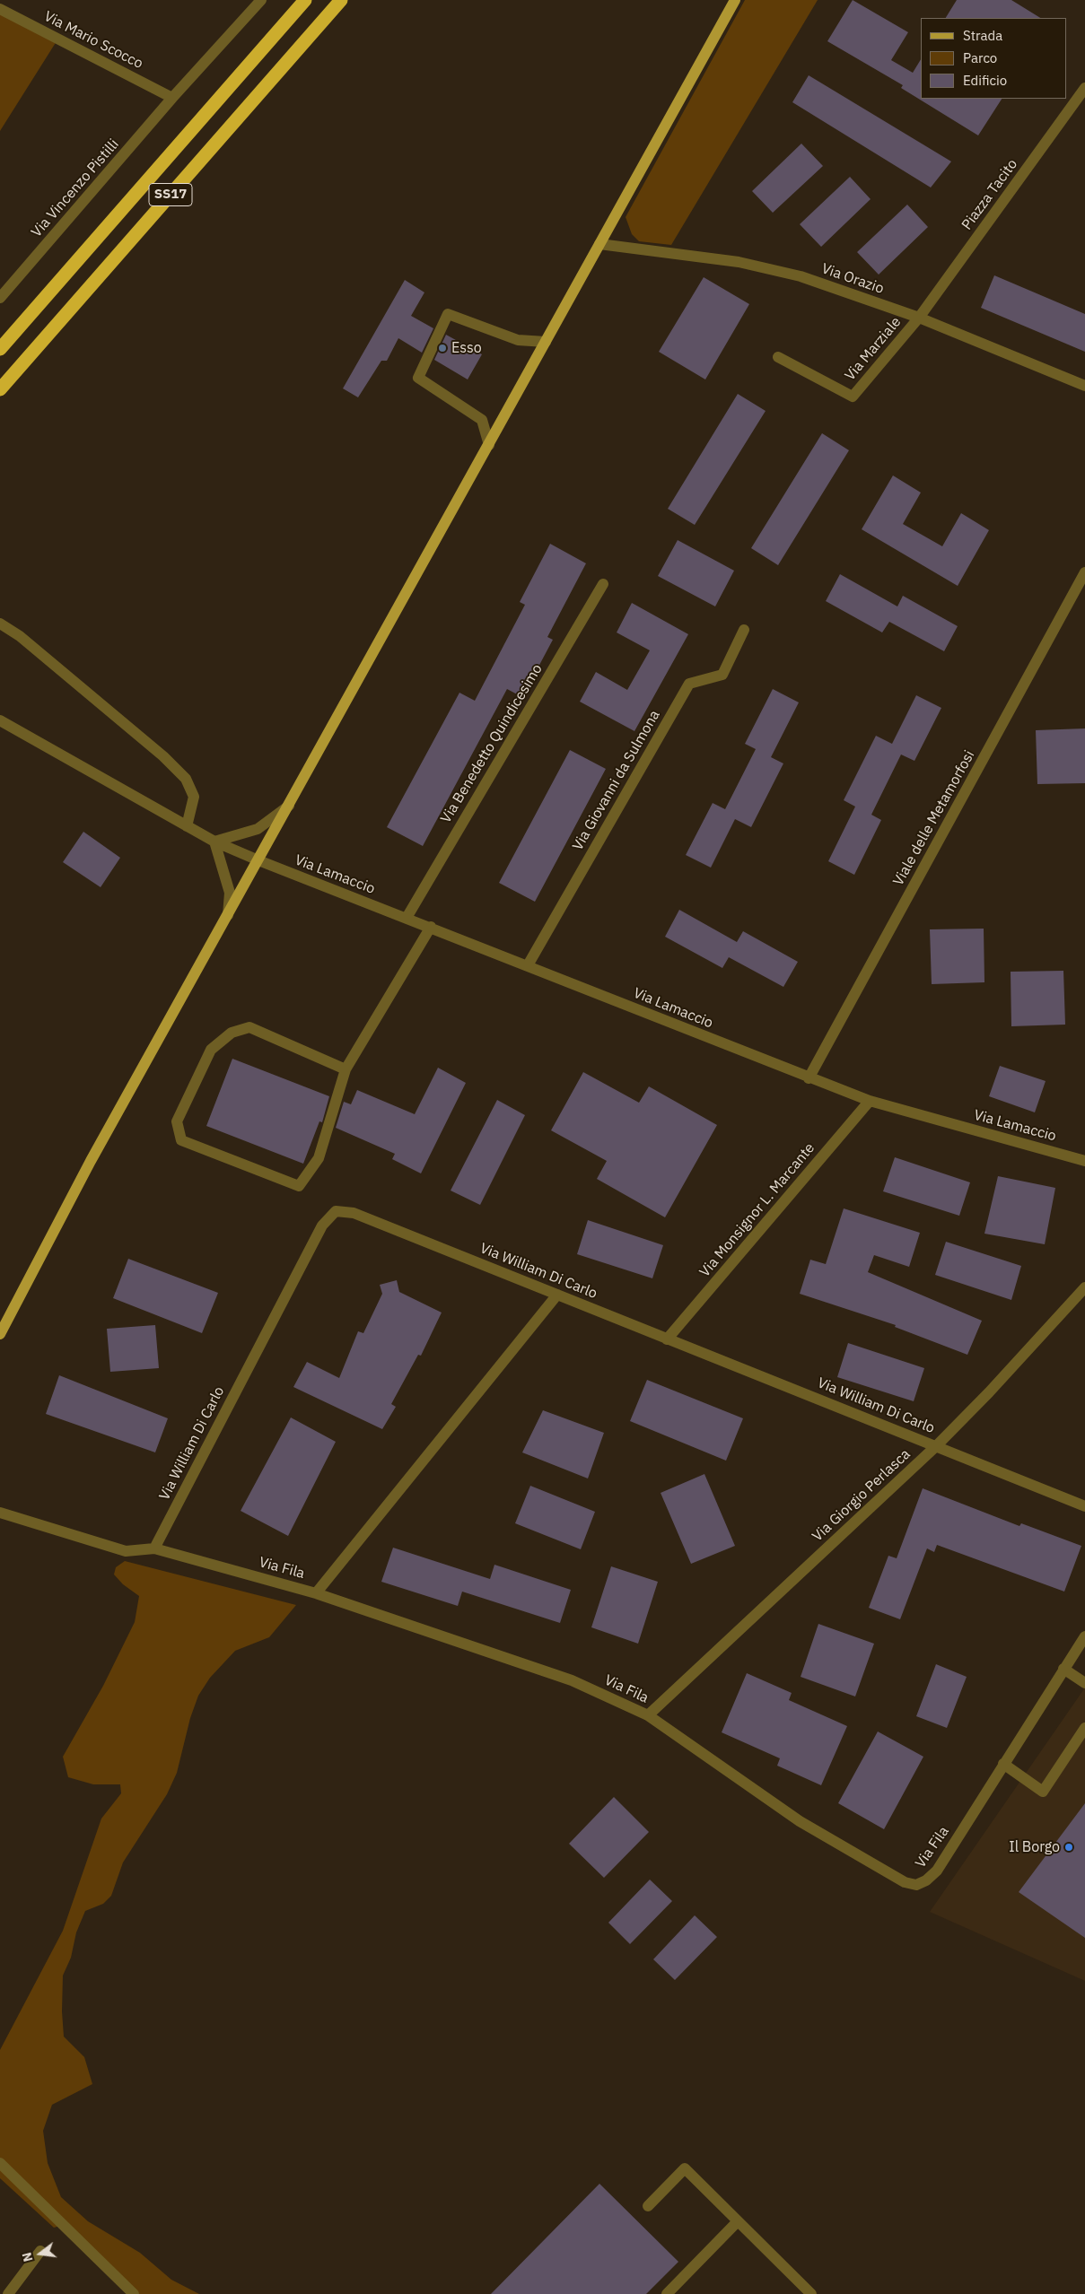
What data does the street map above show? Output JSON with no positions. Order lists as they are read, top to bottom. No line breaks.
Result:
{"streets":{"highway":["SS17"],"street":["Via Mario Scocco","Via Vincenzo Pistilli","Piazza Tacito","Via Orazio","Via Marziale","Via Benedetto Quindicesimo","Via Giovanni da Sulmona","Viale delle Metamorfosi","Via Lamaccio","Via Monsignor L. Marcante","Via William Di Carlo","Via Giorgio Perlasca","Via Fila"]},"crossings":[["Via Mario Scocco","Via Vincenzo Pistilli"],["Piazza Tacito","Via Orazio"],["Piazza Tacito","Via Marziale"],["Via Orazio","Via Marziale"],["Via Benedetto Quindicesimo","Via Lamaccio"],["Via Giovanni da Sulmona","Via Lamaccio"],["Viale delle Metamorfosi","Via Lamaccio"],["Via Lamaccio","Via Monsignor L. Marcante"],["Via Monsignor L. Marcante","Via William Di Carlo"],["Via William Di Carlo","Via Giorgio Perlasca"],["Via William Di Carlo","Via Fila"],["Via Giorgio Perlasca","Via Fila"]],"places":["Esso","Il Borgo"],"legend":["Strada","Parco","Edificio"],"north":"left"}
